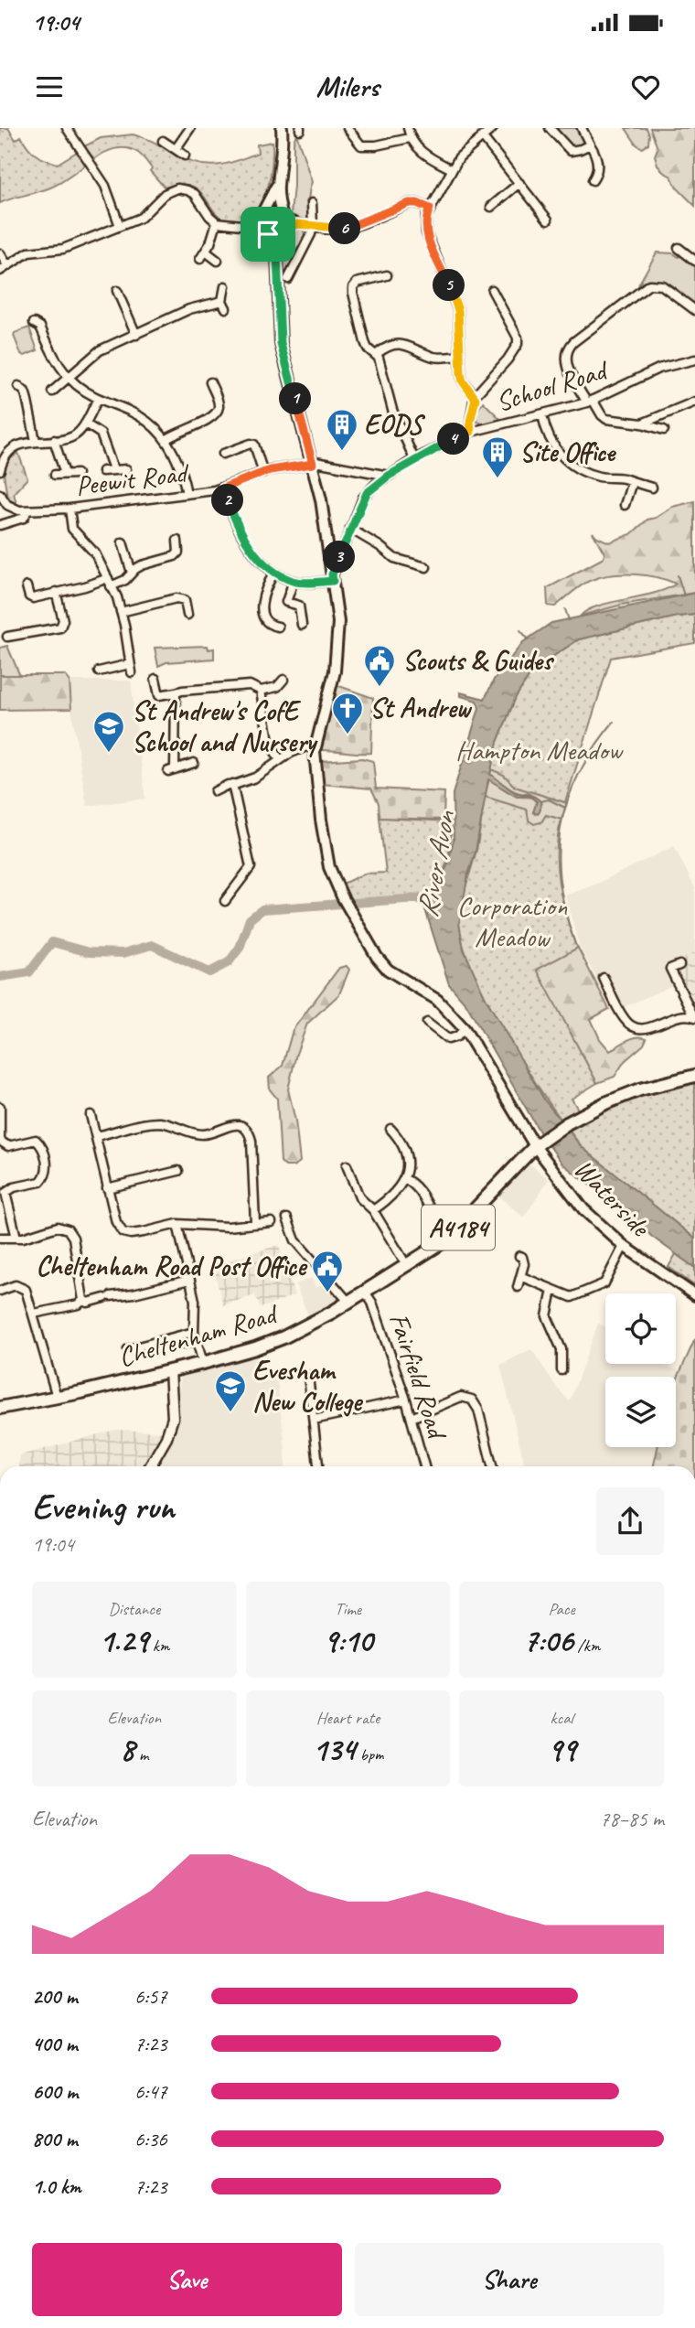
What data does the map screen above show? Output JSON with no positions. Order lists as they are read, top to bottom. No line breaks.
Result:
{"streets":{"main road":["Waterside","A4184","Cheltenham Road"],"street":["School Road","Peewit Road","Fairfield Road"]},"crossings":[["School Road","Waterside"],["Peewit Road","Waterside"],["Waterside","Cheltenham Road"],["Cheltenham Road","Fairfield Road"]],"water":["River Avon"],"parks":["Hampton Meadow","Corporation Meadow"],"places":{"building":["EODS","Site Office"],"public building":["Scouts & Guides","Cheltenham Road Post Office"],"church":["St Andrew"],"school or university":["St Andrew's CofE School and Nursery","Evesham New College"]},"page":{"status":"19:04","header":"Milers","pins":["6","5","1","4","2","3"],"heading":["Evening run","19:04"],"stats":[["Distance","1.29 km"],["Time","9:10"],["Pace","7:06 /km"],["Elevation","8 m"],["Heart rate","134 bpm"],["kcal","99"]],"chart":["Elevation","78–85 m"],"list":[{"name":"200 m","note":"6:57"},{"name":"400 m","note":"7:23"},{"name":"600 m","note":"6:47"},{"name":"800 m","note":"6:36"},{"name":"1.0 km","note":"7:23"}],"buttons":["Save","Share"]}}
